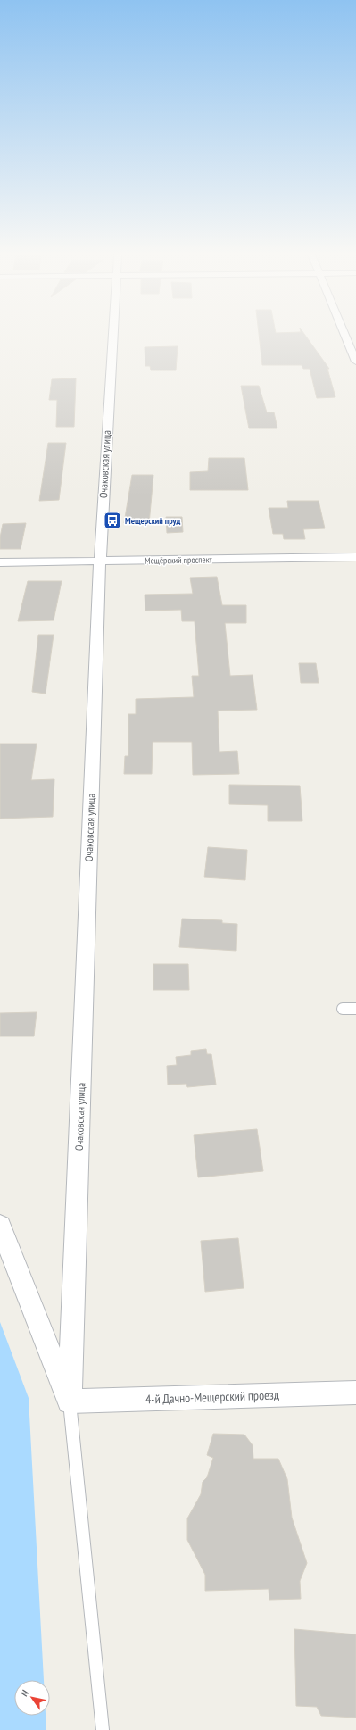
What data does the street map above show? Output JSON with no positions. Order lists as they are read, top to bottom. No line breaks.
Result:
{"streets":{"street":["Очаковская улица","Мещёрский проспект","4-й Дачно-Мещерский проезд"]},"crossings":[["Очаковская улица","Мещёрский проспект"],["Очаковская улица","4-й Дачно-Мещерский проезд"]],"places":{"bus stop":["Мещерский пруд"]},"north":"top left"}
